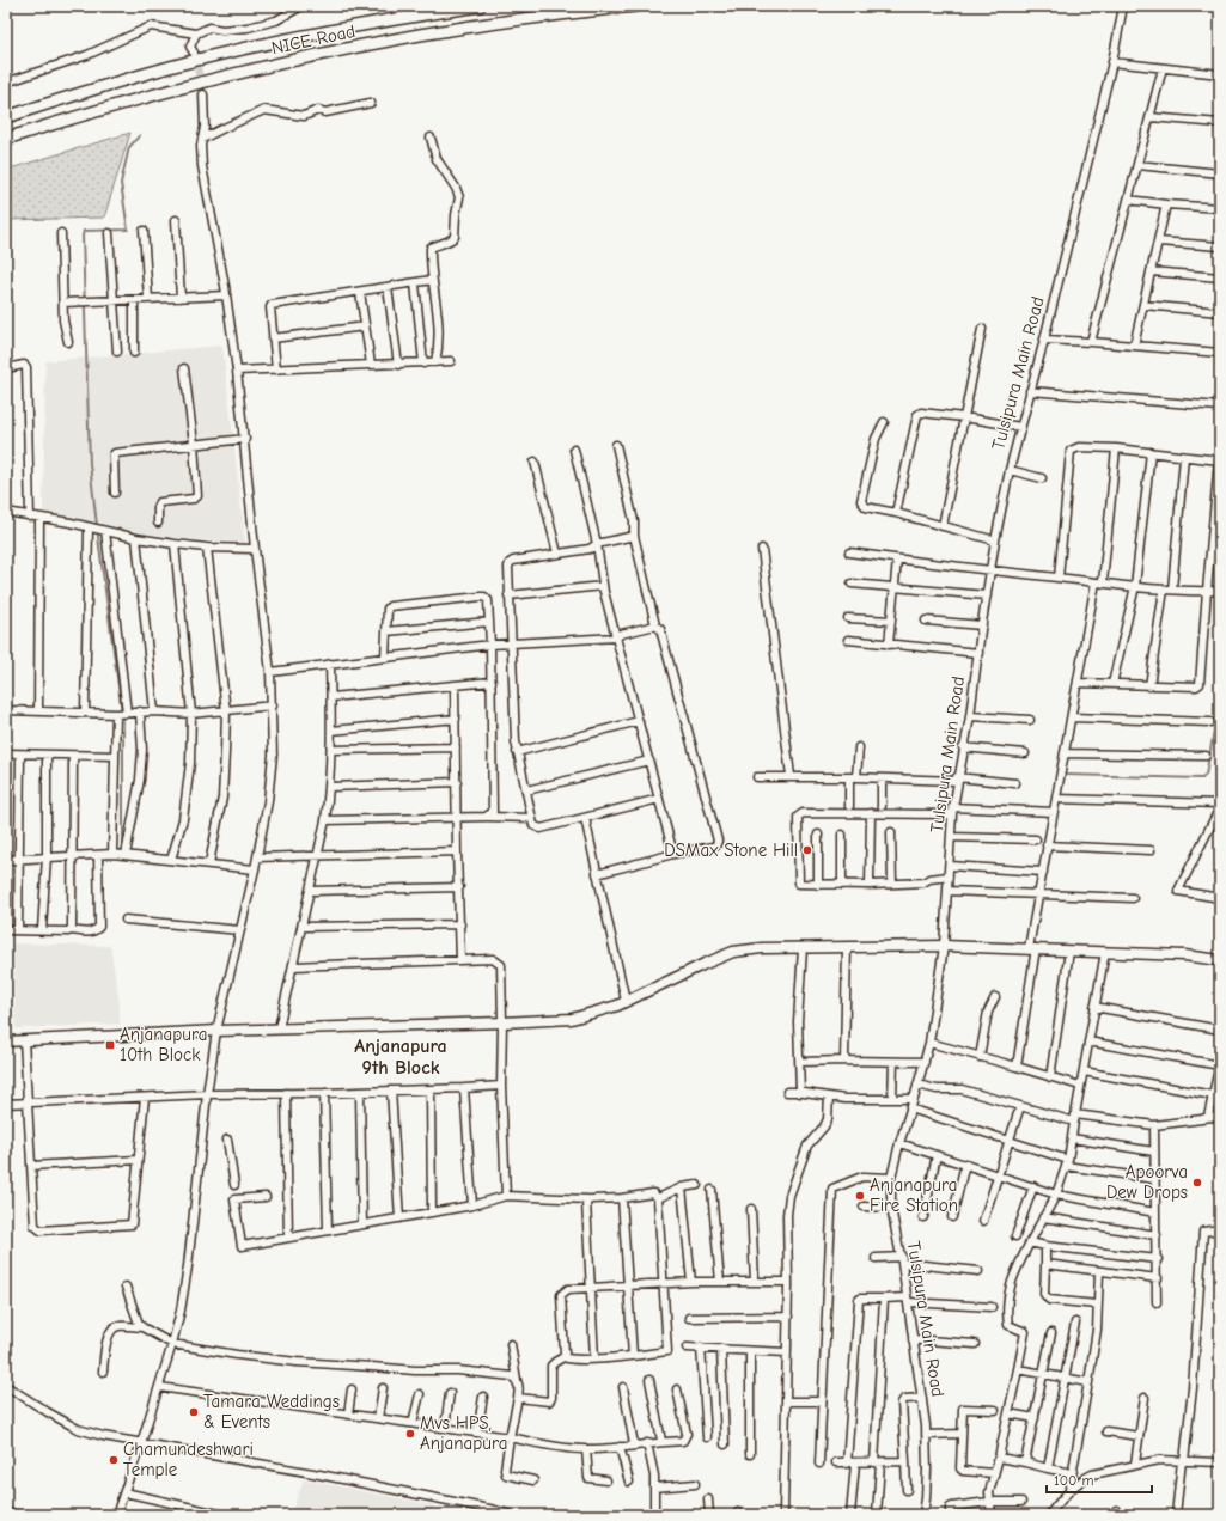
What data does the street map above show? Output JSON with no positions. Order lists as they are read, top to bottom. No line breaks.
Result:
{"streets":{"highway":["NICE Road"],"street":["Tulsipura Main Road"]},"districts":["Anjanapura 9th Block"],"places":{"other":["DSMax Stone Hill","Apoorva Dew Drops","Anjanapura Fire Station","Tamara Weddings & Events","Mvs HPS, Anjanapura","Chamundeshwari Temple"],"transit":["Anjanapura 10th Block"]},"scale_bar":"100 m"}
